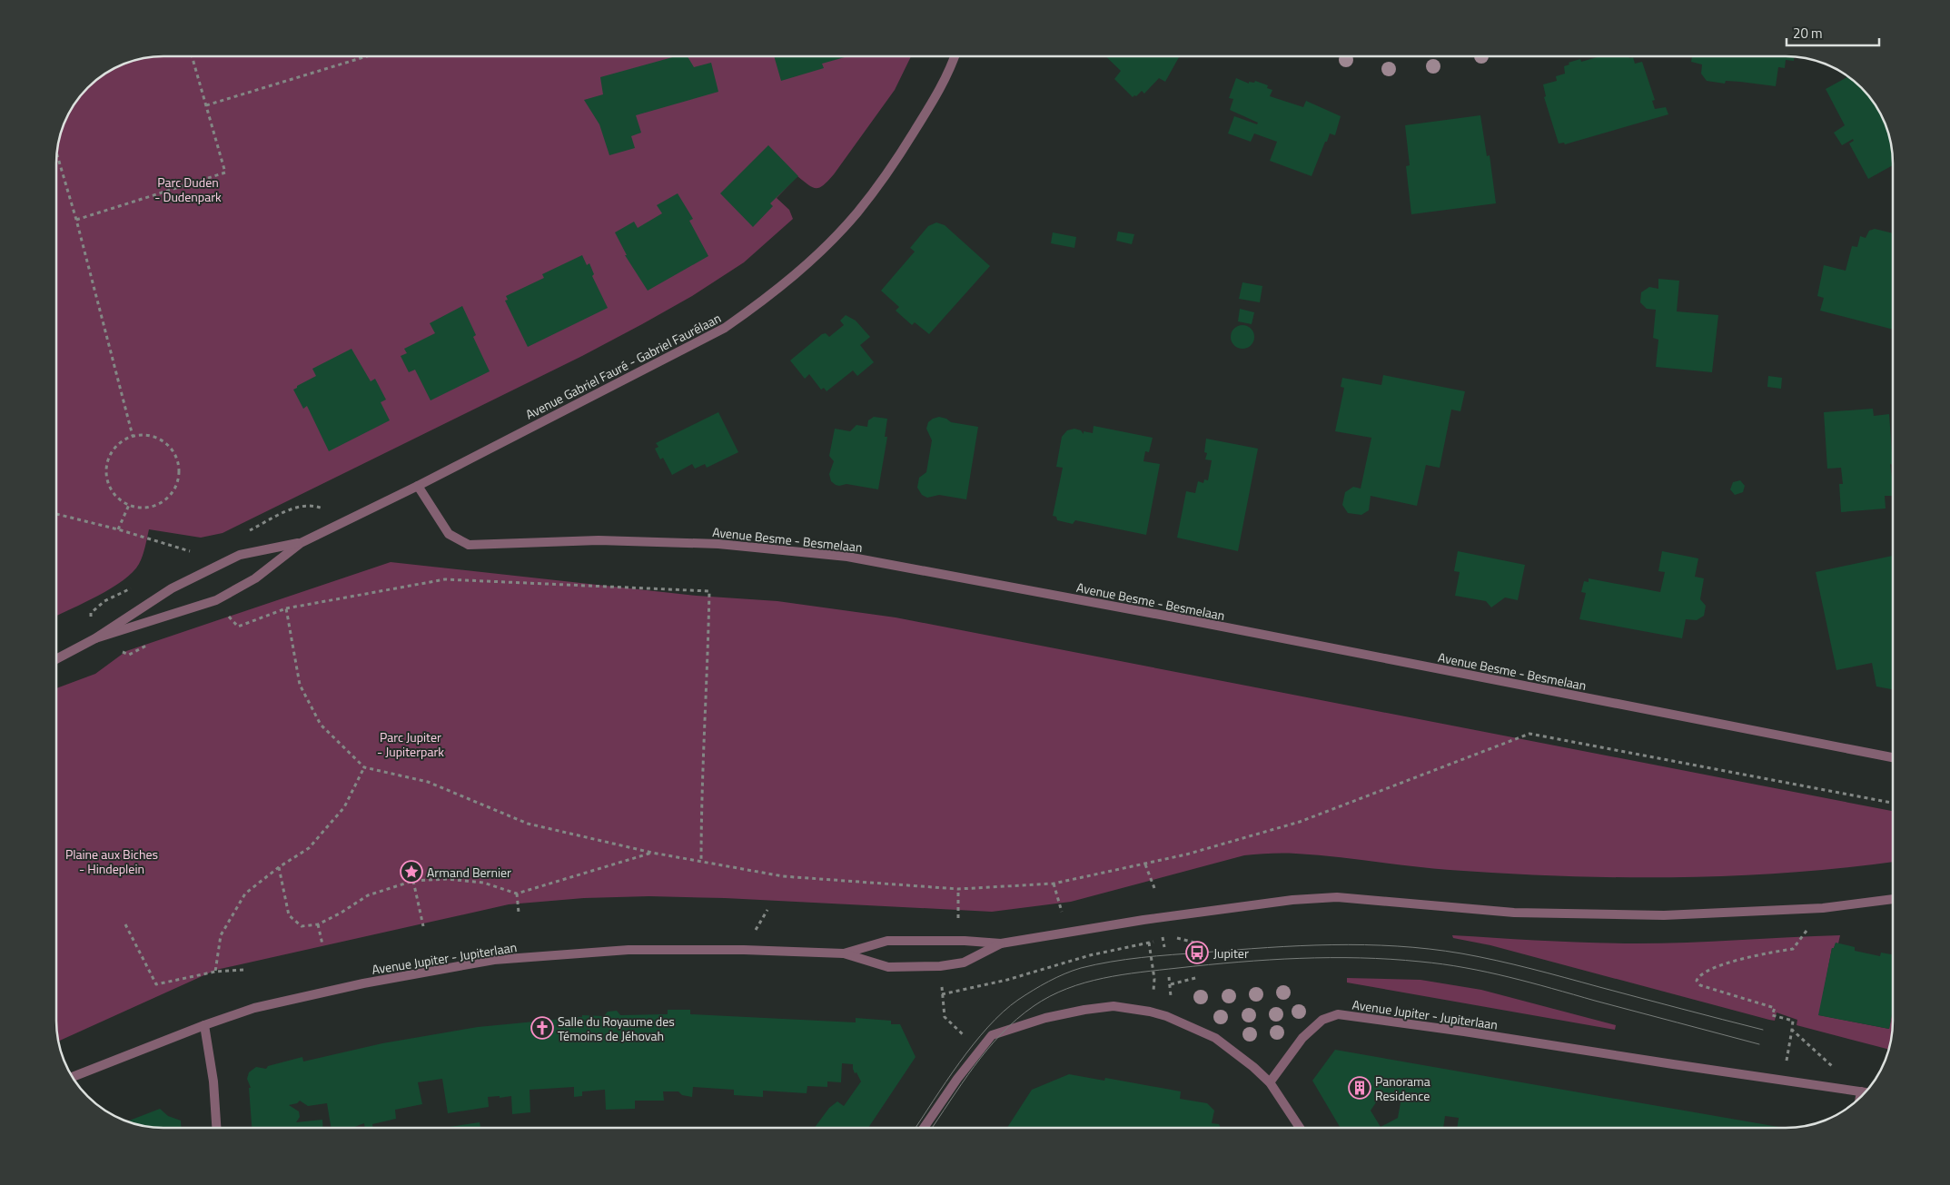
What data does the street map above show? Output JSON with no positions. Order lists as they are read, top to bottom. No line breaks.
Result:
{"streets":{"street":["Avenue Gabriel Fauré - Gabriel Faurélaan","Avenue Besme - Besmelaan","Avenue Jupiter - Jupiterlaan"]},"crossings":[["Avenue Gabriel Fauré - Gabriel Faurélaan","Avenue Besme - Besmelaan"]],"parks":["Parc Duden - Dudenpark","Parc Jupiter - Jupiterpark","Plaine aux Biches - Hindeplein"],"places":{"place":["Armand Bernier"],"bus stop":["Jupiter"],"church":["Salle du Royaume des Témoins de Jéhovah"],"building":["Panorama Residence"]},"scale_bar":"20 m"}
